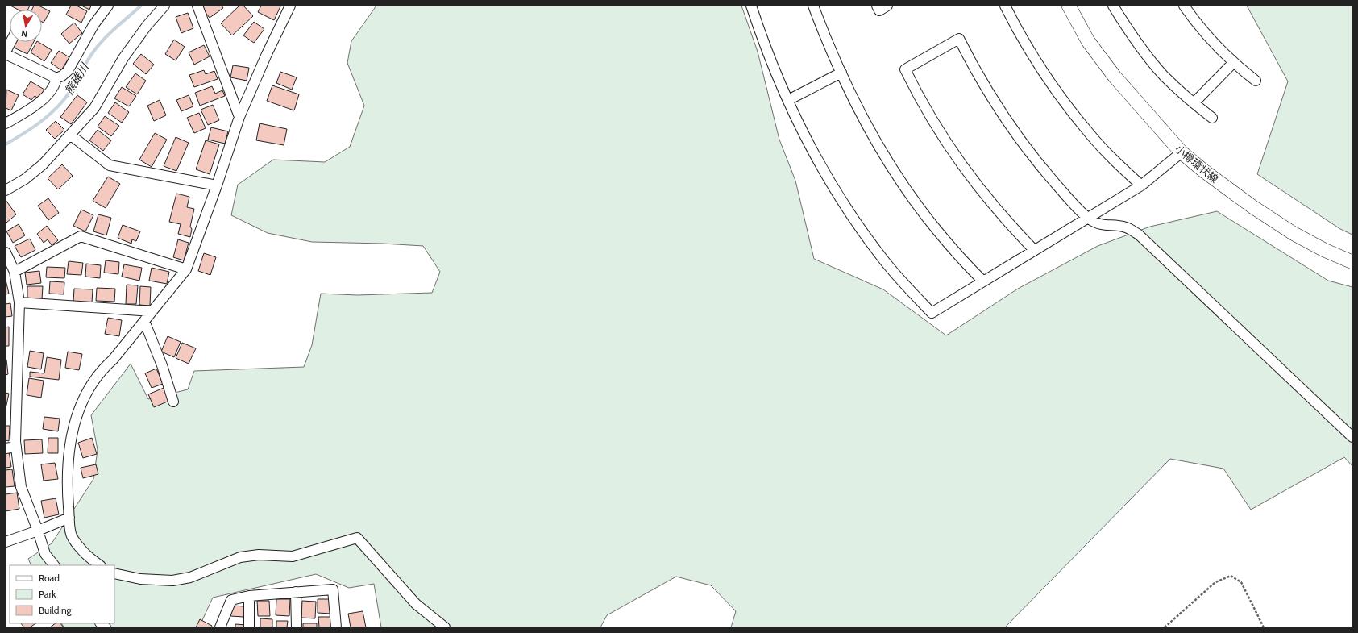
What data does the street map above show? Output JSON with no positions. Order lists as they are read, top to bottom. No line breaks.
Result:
{"streets":{"main road":["小樽環状線"]},"water":["熊碓川"],"legend":["Road","Park","Building"],"north":"bottom"}
